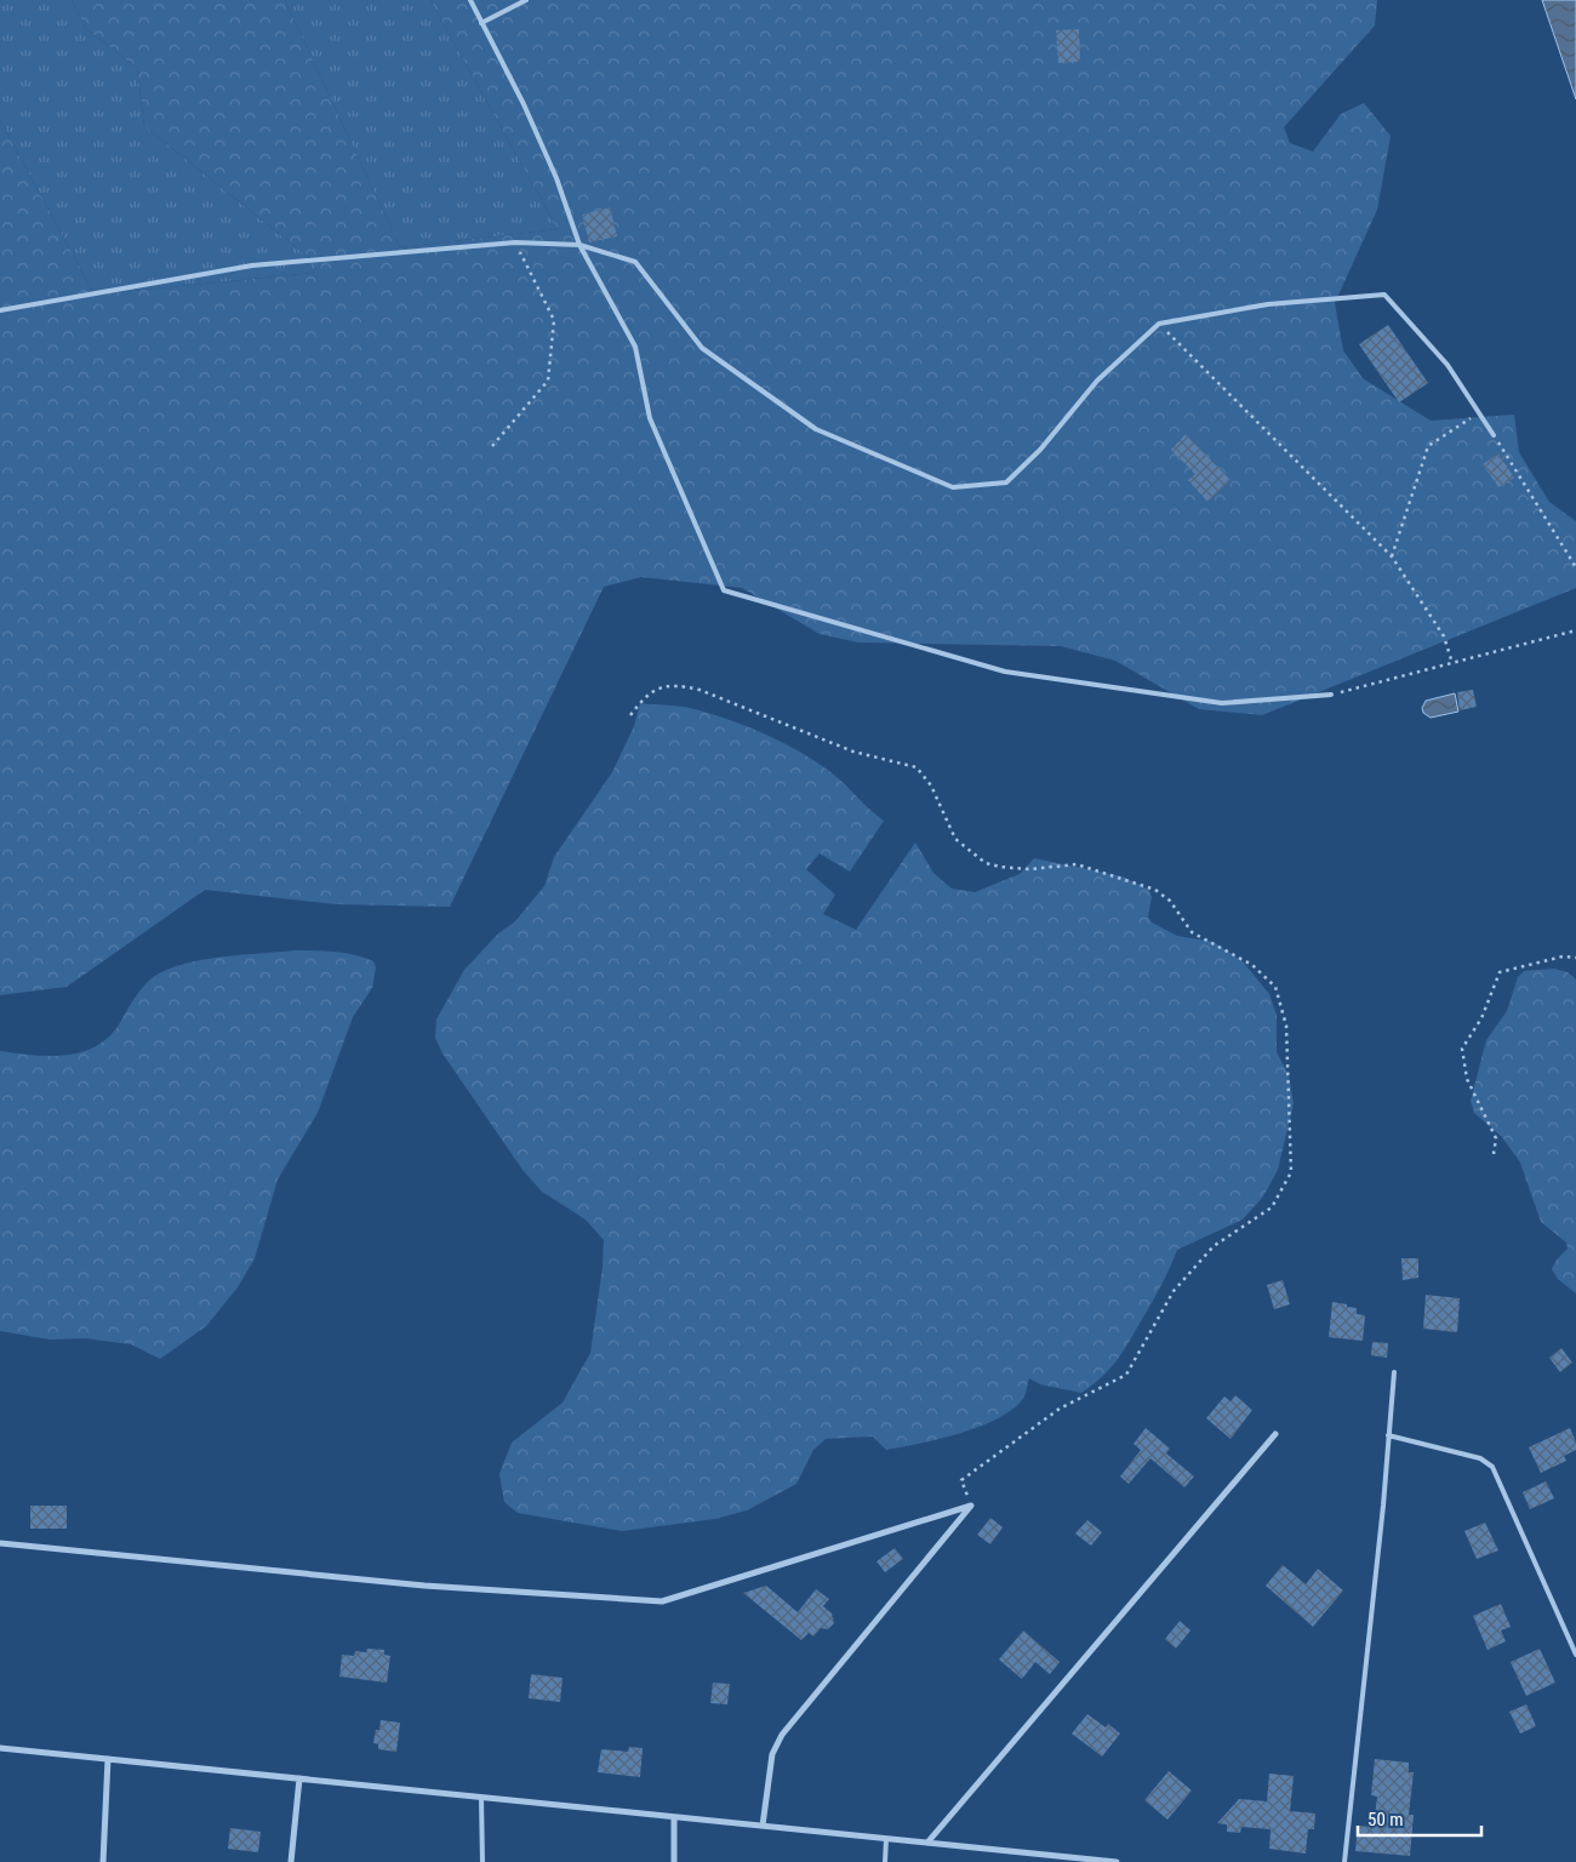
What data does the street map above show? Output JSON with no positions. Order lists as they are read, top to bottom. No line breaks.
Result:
{"scale_bar":"50 m"}
